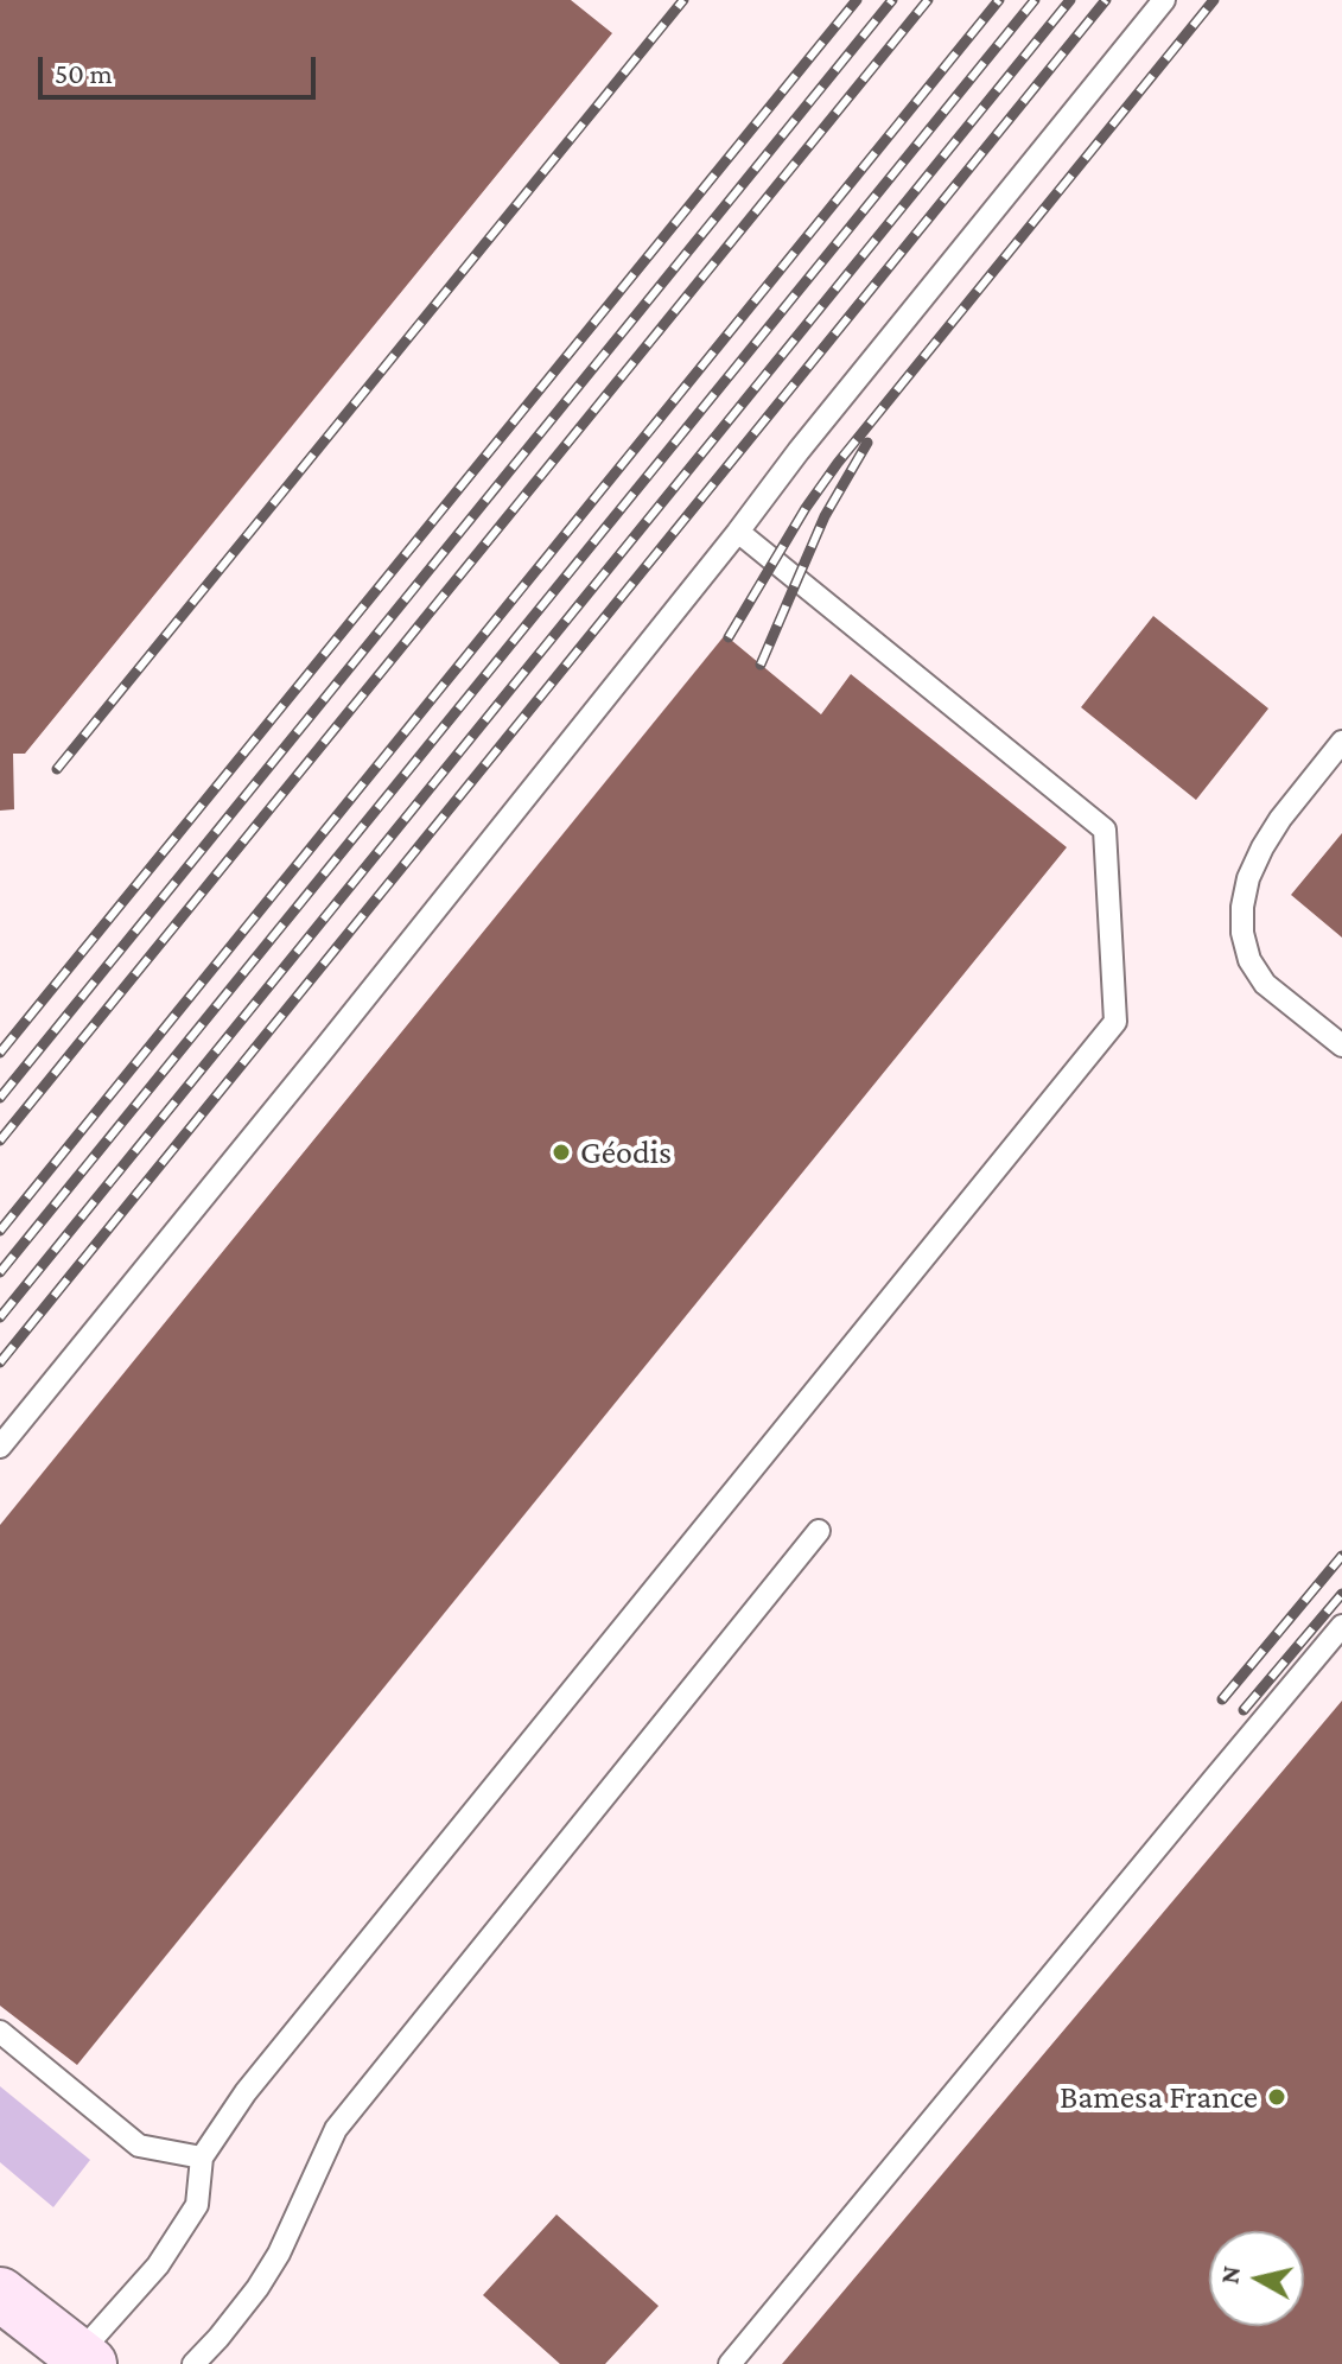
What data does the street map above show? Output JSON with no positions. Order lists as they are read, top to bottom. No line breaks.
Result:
{"places":["Géodis","Bamesa France"],"scale_bar":"50 m","north":"left"}
